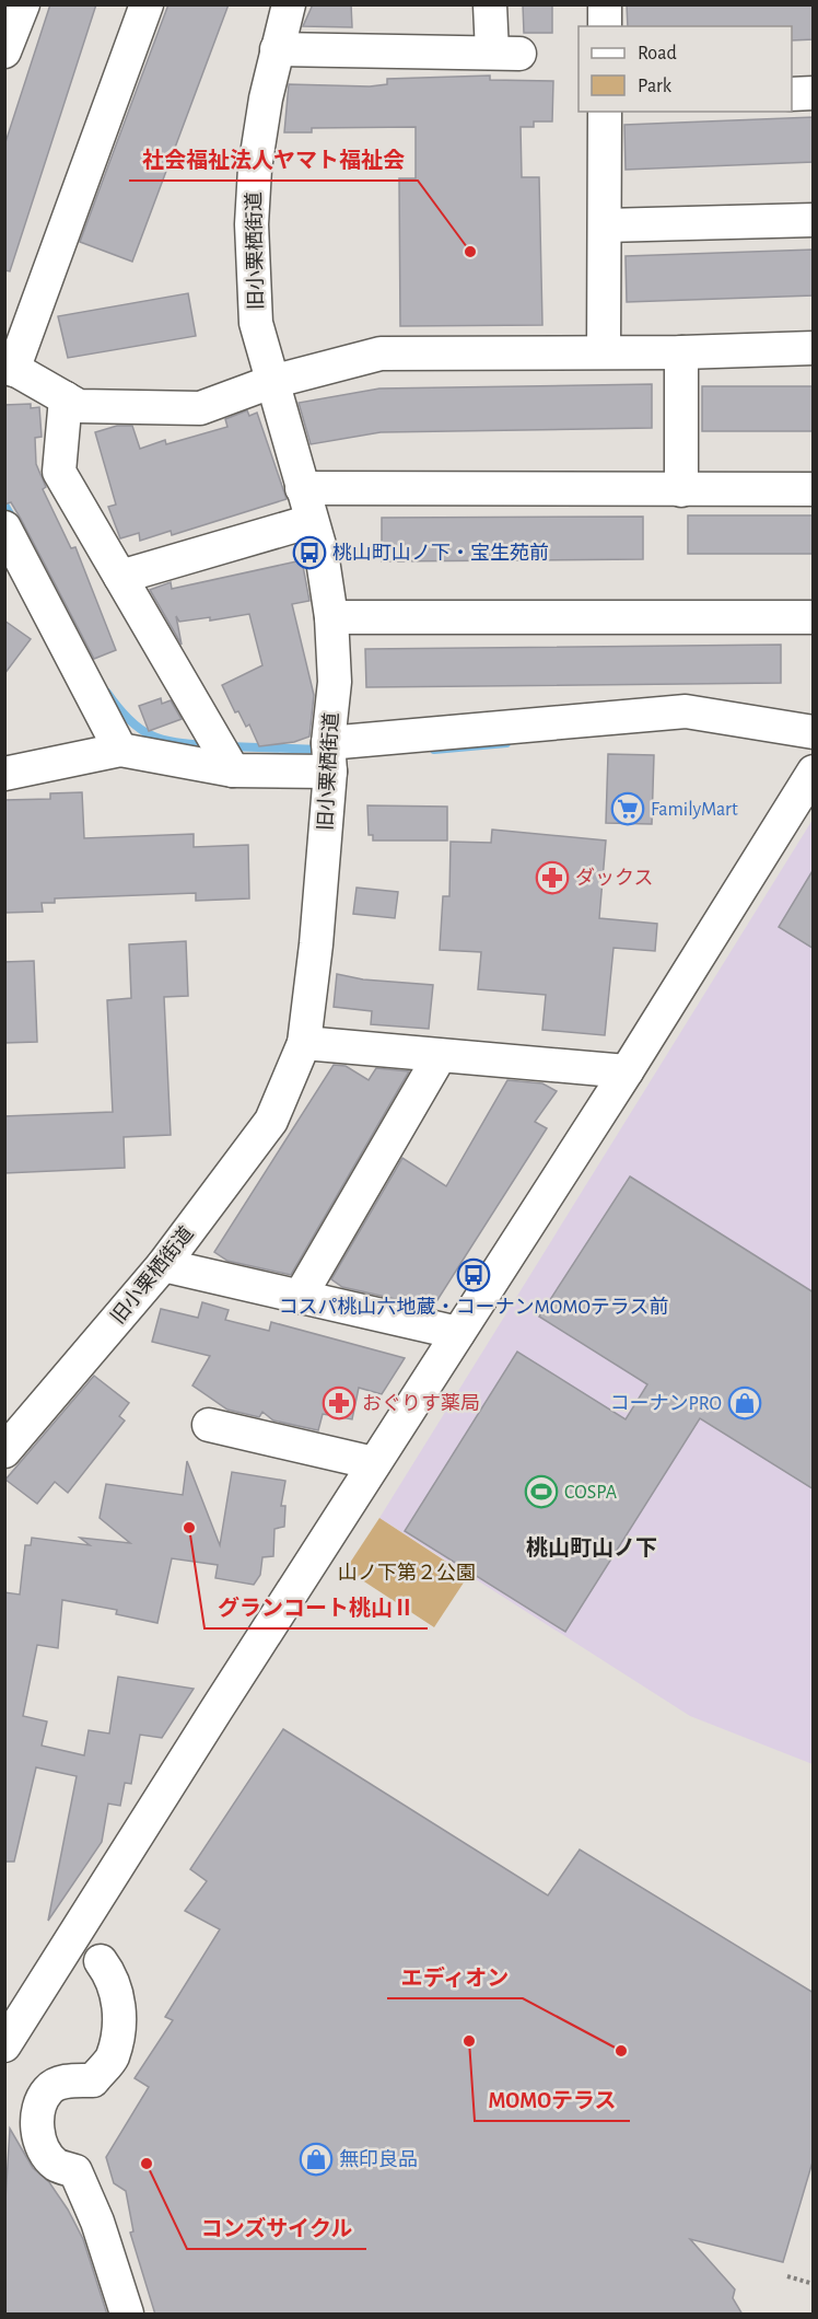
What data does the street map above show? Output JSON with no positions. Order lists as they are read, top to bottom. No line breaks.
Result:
{"streets":{"street":["旧小栗栖街道"]},"districts":["桃山町山ノ下"],"parks":["山ノ下第２公園"],"places":{"other":["社会福祉法人ヤマト福祉会","グランコート桃山Ⅱ","MOMOテラス","エディオン","コンズサイクル"],"bus stop":["桃山町山ノ下・宝生苑前","コスパ桃山六地蔵・コーナンMOMOテラス前"],"supermarket":["FamilyMart"],"pharmacy":["ダックス","おぐりす薬局"],"shop":["コーナンPRO","無印良品"],"sports":["COSPA"]},"legend":["Road","Park"]}
